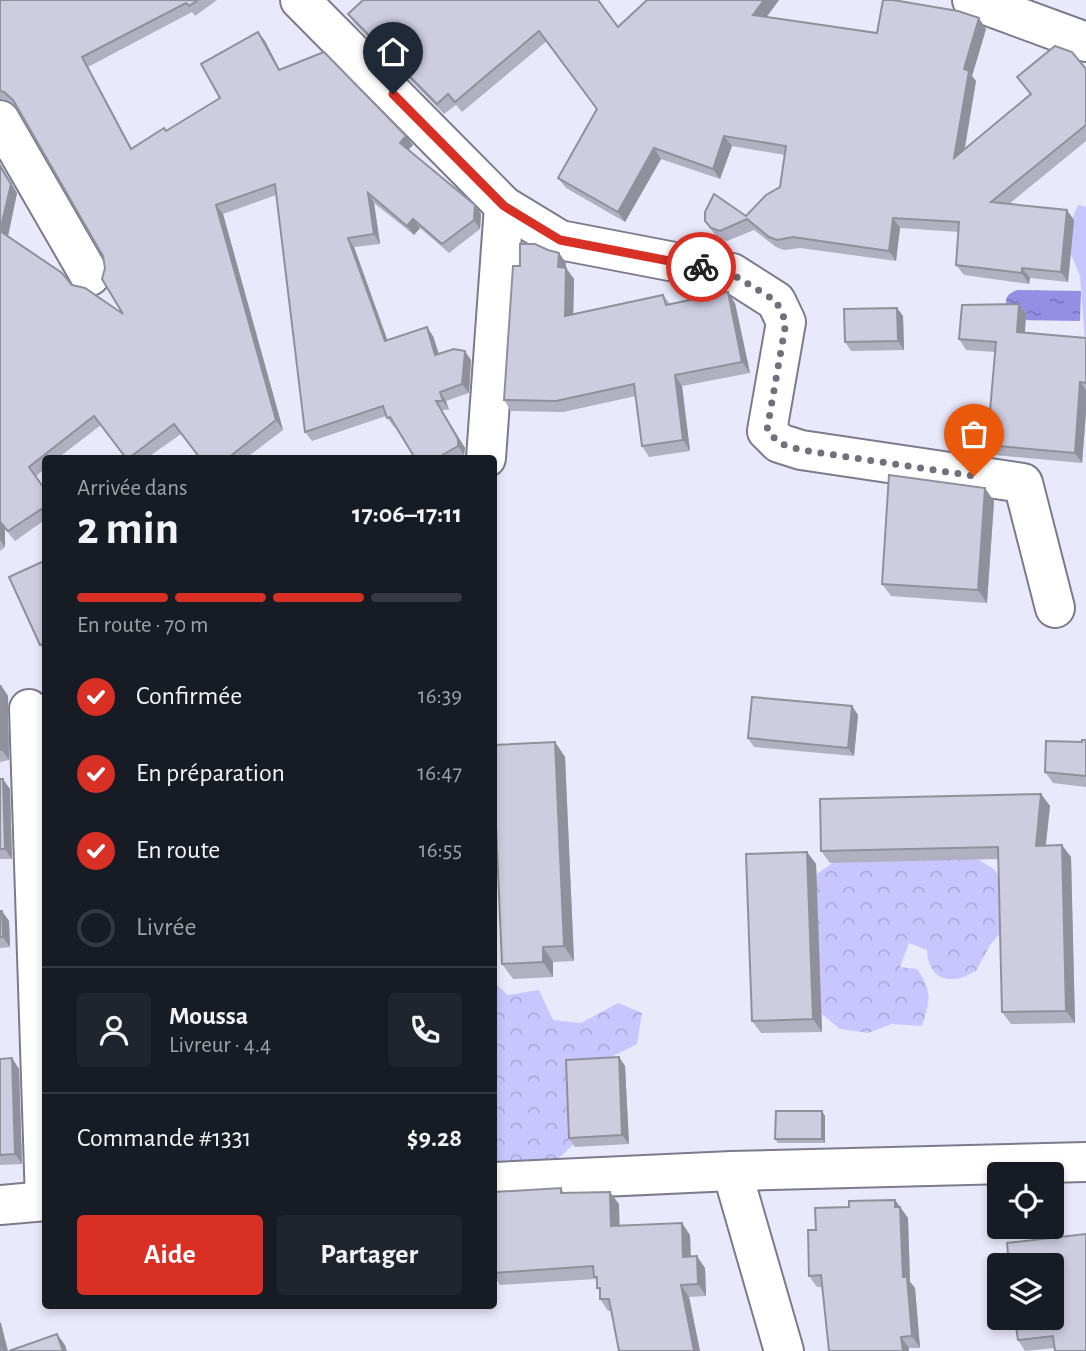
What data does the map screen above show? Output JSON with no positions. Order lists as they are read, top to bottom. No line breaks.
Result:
{"page":{"heading":["2 min","Arrivée dans","17:06–17:11"],"panel":["Moussa","Livreur · 4.4","Commande #1331","$9.28"],"bar":"En route · 70 m","list":[["Confirmée","16:39"],["En préparation","16:47"],["En route","16:55"],"Livrée"],"buttons":["Aide","Partager"]}}
